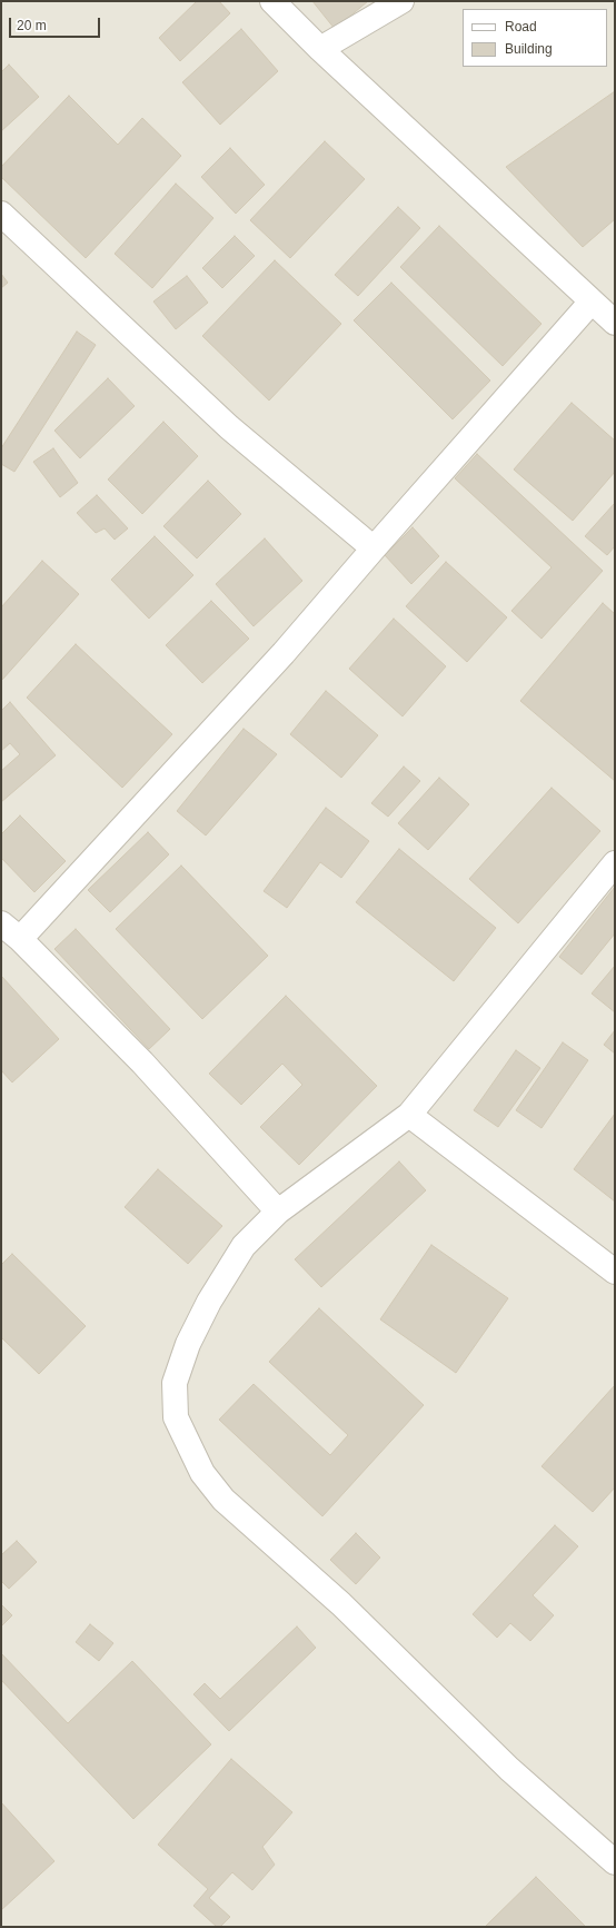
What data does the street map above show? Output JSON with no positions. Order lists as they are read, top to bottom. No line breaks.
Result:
{"legend":["Road","Building"],"scale_bar":"20 m"}
